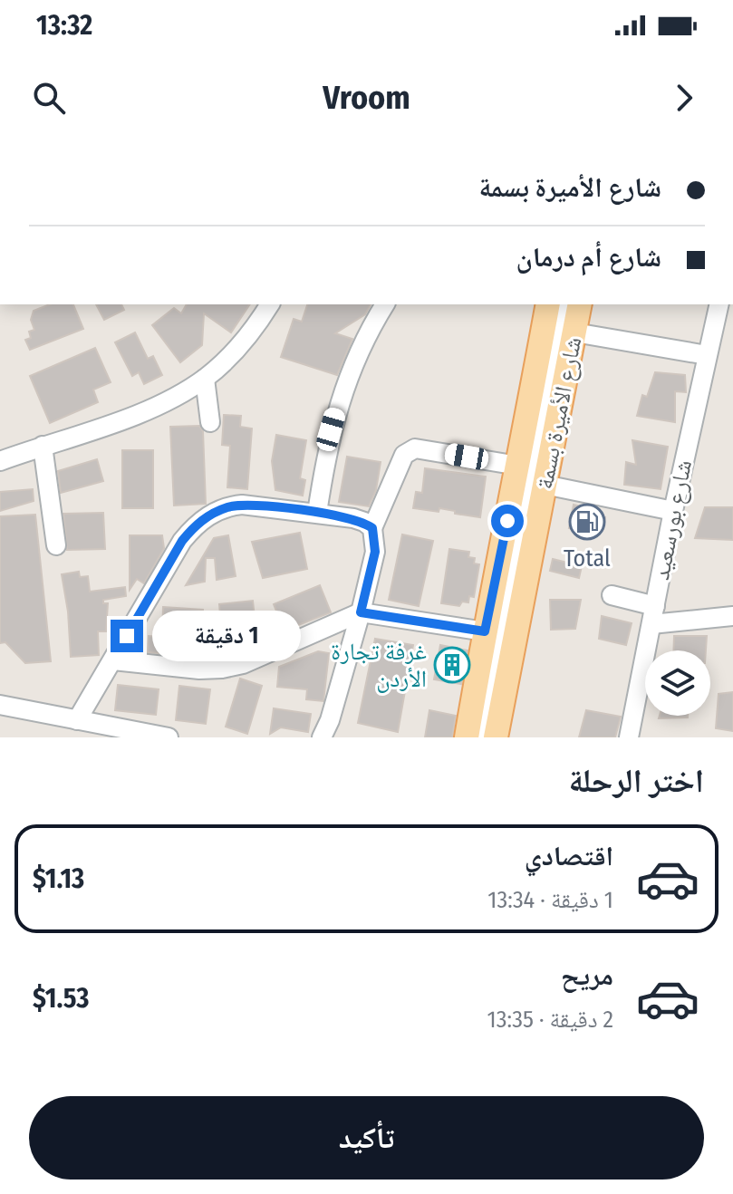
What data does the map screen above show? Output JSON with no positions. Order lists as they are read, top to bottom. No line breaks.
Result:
{"streets":{"main road":["شارع الأميرة بسمة"],"street":["شارع بورسعيد"]},"places":{"fuel station":["Total"],"building":["غرفة تجارة الأردن"]},"page":{"status":"13:32","header":"Vroom","banner":["شارع الأميرة بسمة","شارع أم درمان"],"bubble":"1 دقيقة","heading":"اختر الرحلة","list":[{"name":"اقتصادي","note":"1 دقيقة · 13:34","value":"$1.13"},{"name":"مريح","note":"2 دقيقة · 13:35","value":"$1.53"}],"buttons":"تأكيد"}}
